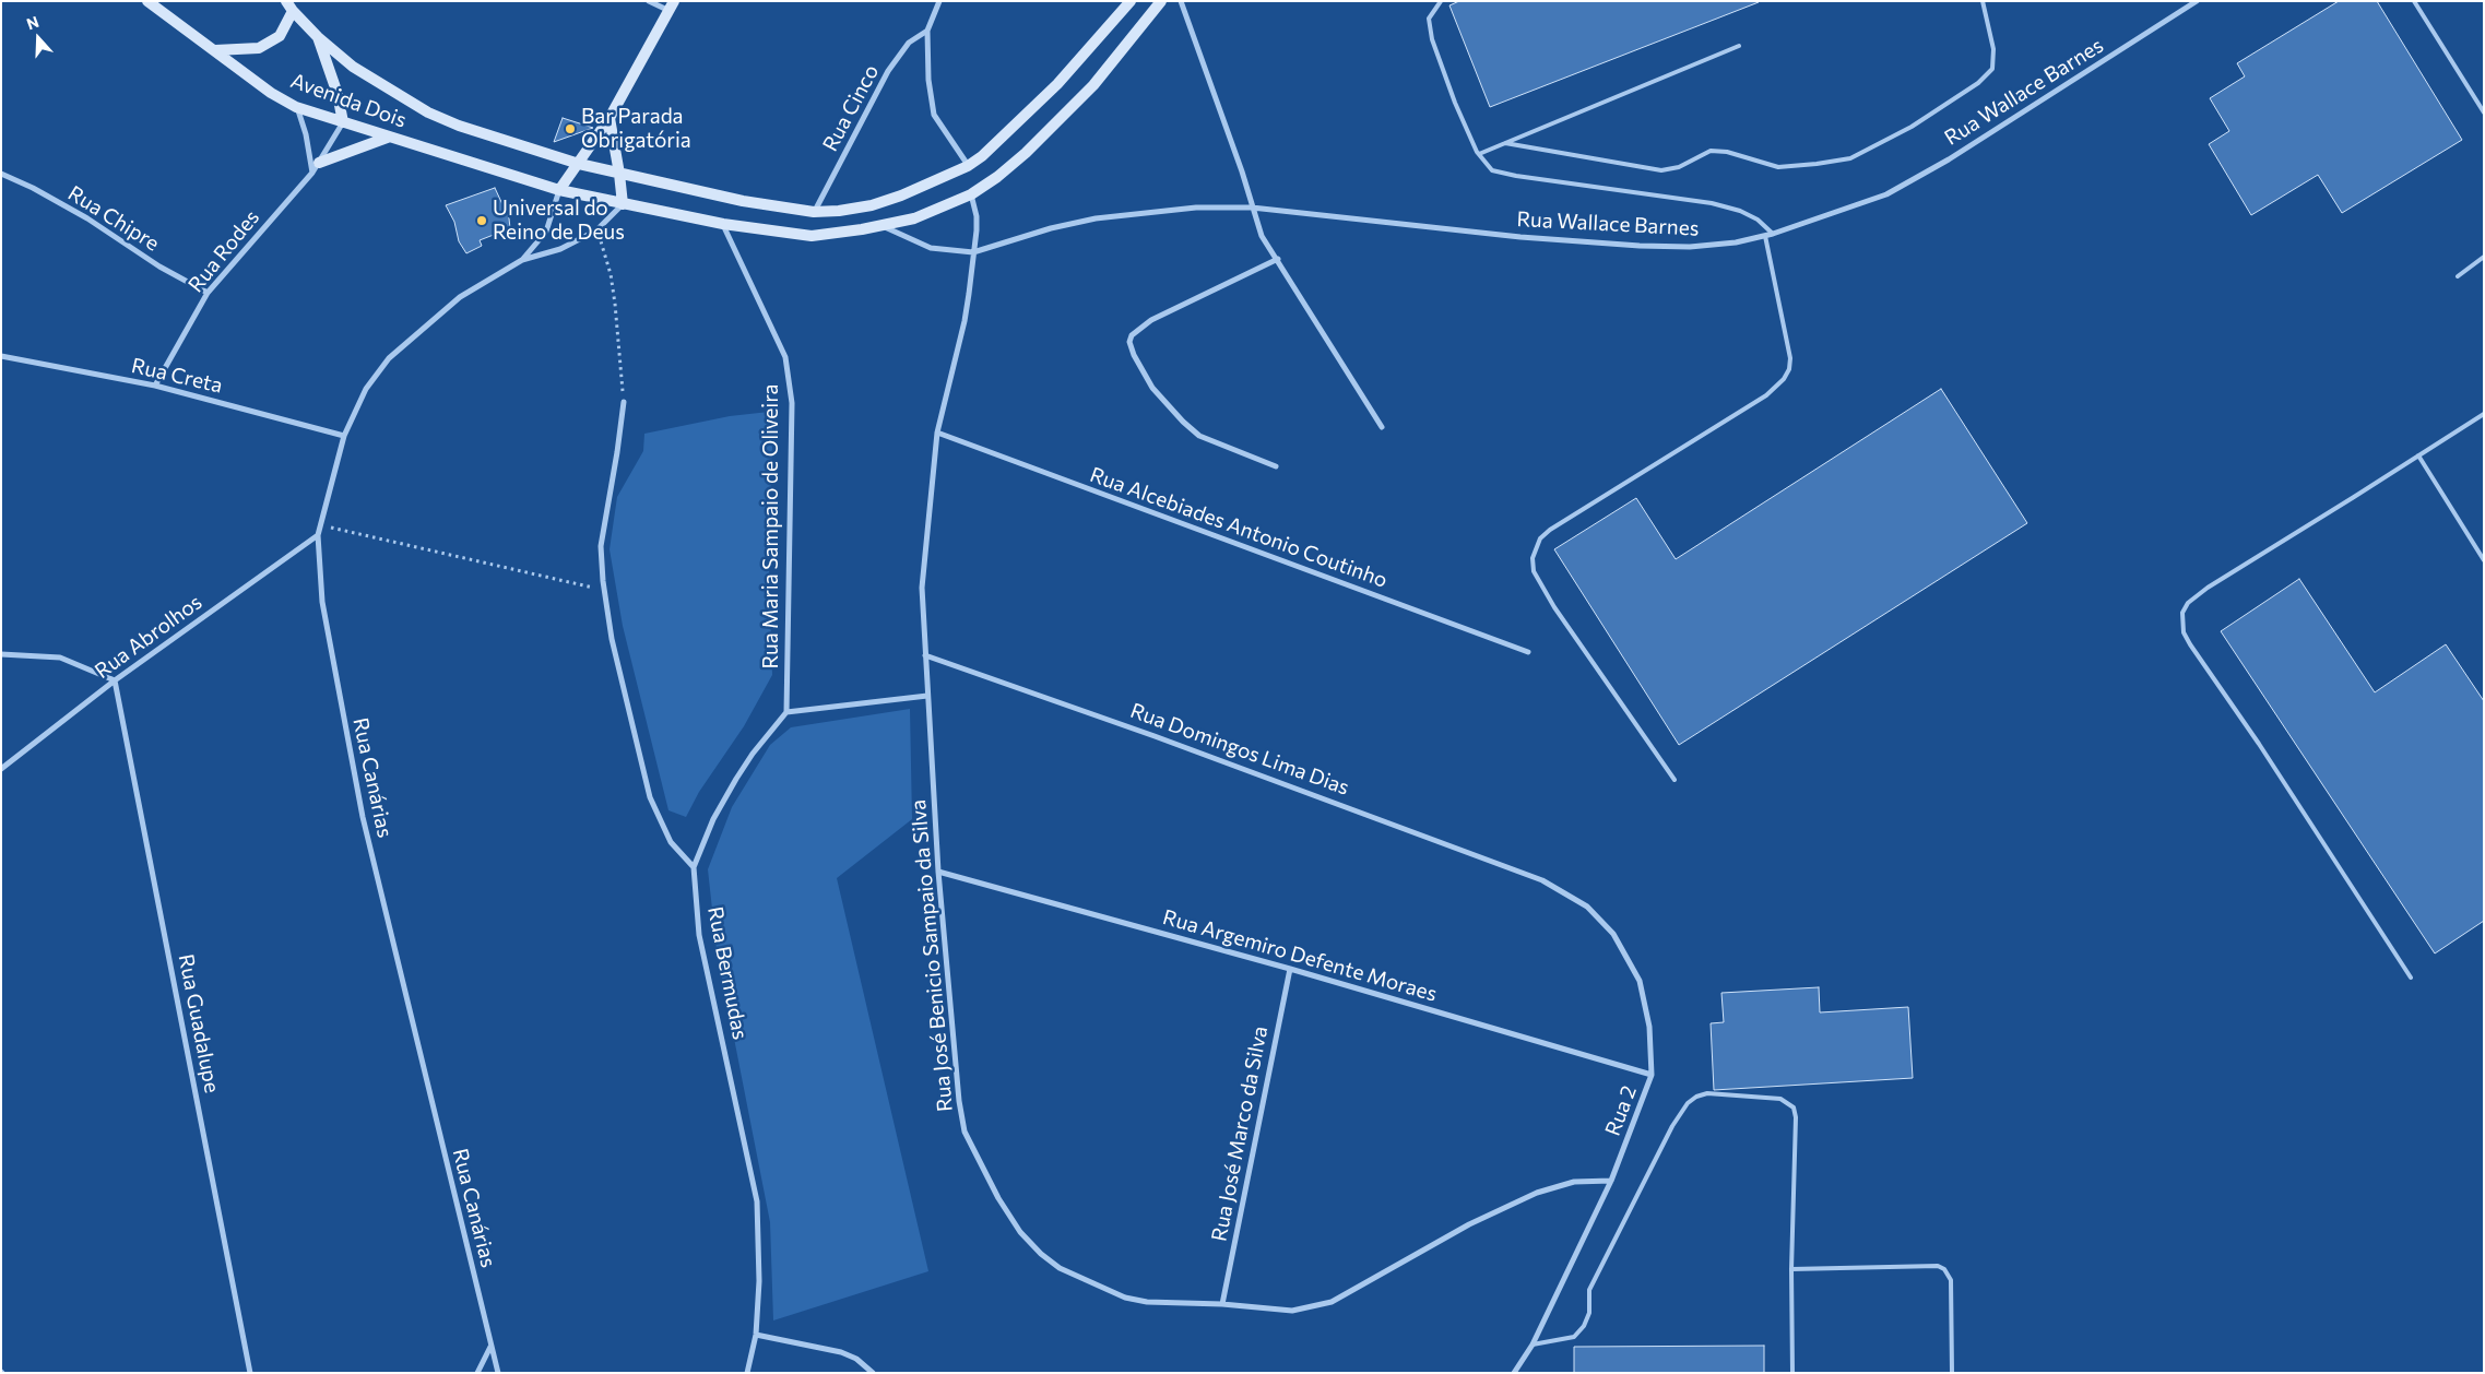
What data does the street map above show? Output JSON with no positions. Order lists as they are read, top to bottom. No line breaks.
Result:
{"streets":{"main road":["Avenida Dois"],"street":["Rua Wallace Barnes","Rua Cinco","Rua Chipre","Rua Rodes","Rua Creta","Rua Maria Sampaio de Oliveira","Rua Alcebiades Antonio Coutinho","Rua Abrolhos","Rua Domingos Lima Dias","Rua Canárias","Rua José Benicio Sampaio da Silva","Rua Argemiro Defente Moraes","Rua Bermudas","Rua Guadalupe","Rua 2","Rua José Marco da Silva"]},"crossings":[["Rua Wallace Barnes","Avenida Dois"],["Rua Wallace Barnes","Rua José Benicio Sampaio da Silva"],["Avenida Dois","Rua Rodes"],["Avenida Dois","Rua Maria Sampaio de Oliveira"],["Avenida Dois","Rua Canárias"],["Rua Chipre","Rua Rodes"],["Rua Rodes","Rua Creta"],["Rua Creta","Rua Canárias"],["Rua Maria Sampaio de Oliveira","Rua Bermudas"],["Rua Alcebiades Antonio Coutinho","Rua José Benicio Sampaio da Silva"],["Rua Abrolhos","Rua Canárias"],["Rua Abrolhos","Rua Guadalupe"],["Rua Domingos Lima Dias","Rua José Benicio Sampaio da Silva"],["Rua Domingos Lima Dias","Rua 2"],["Rua José Benicio Sampaio da Silva","Rua Argemiro Defente Moraes"],["Rua José Benicio Sampaio da Silva","Rua 2"],["Rua José Benicio Sampaio da Silva","Rua José Marco da Silva"],["Rua Argemiro Defente Moraes","Rua 2"],["Rua Argemiro Defente Moraes","Rua José Marco da Silva"]],"places":["Bar Parada Obrigatória","Universal do Reino de Deus"],"north":"top"}
